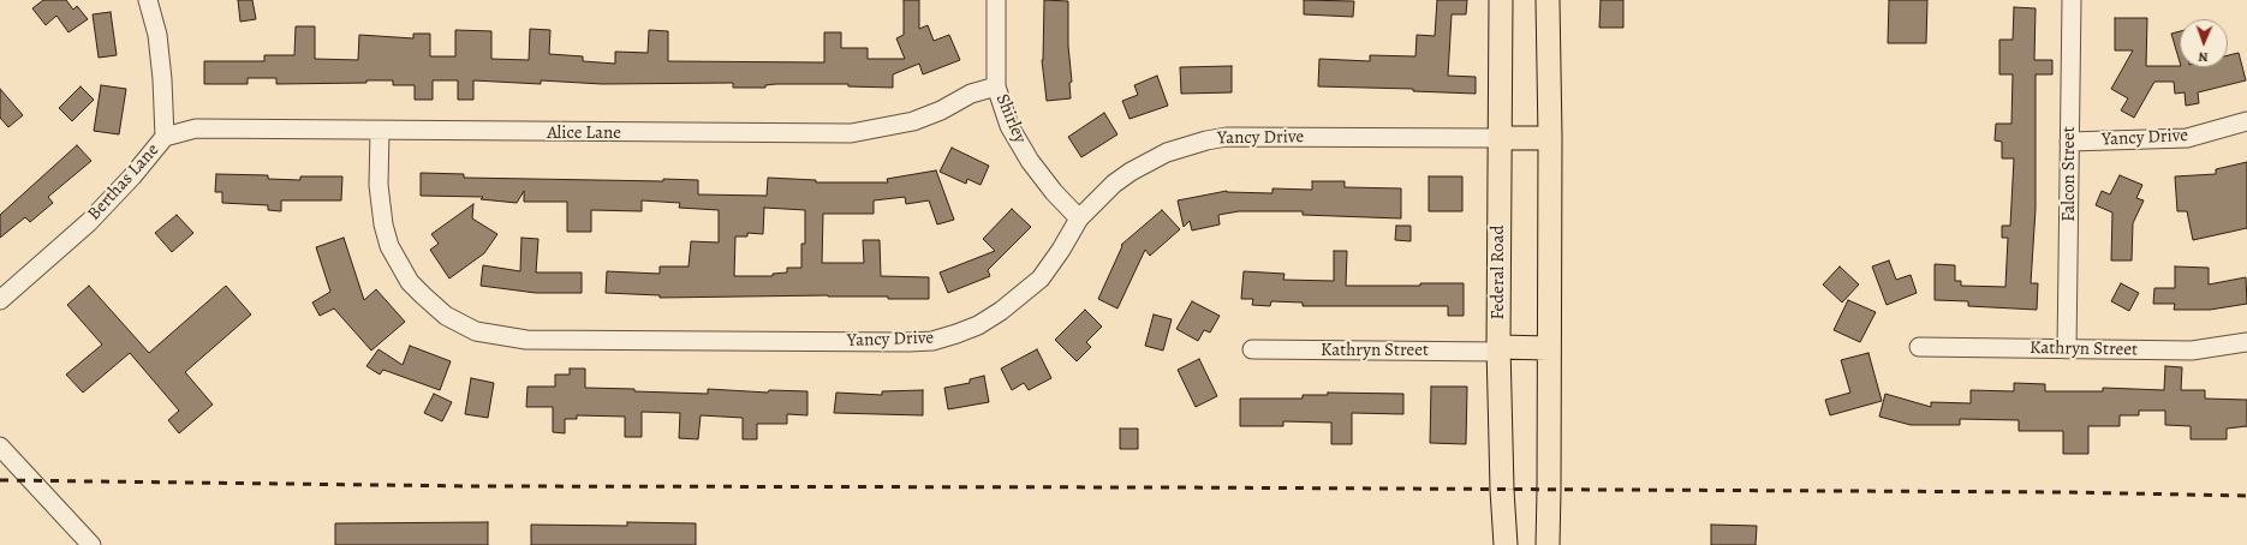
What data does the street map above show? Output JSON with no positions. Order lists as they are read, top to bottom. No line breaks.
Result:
{"streets":{"main road":["Federal Road"],"street":["Shirley","Alice Lane","Yancy Drive","Falcon Street","Berthas Lane","Kathryn Street"]},"crossings":[["Shirley","Alice Lane"],["Shirley","Yancy Drive"],["Alice Lane","Yancy Drive"],["Alice Lane","Berthas Lane"],["Yancy Drive","Falcon Street"],["Yancy Drive","Federal Road"],["Falcon Street","Kathryn Street"],["Federal Road","Kathryn Street"]],"north":"bottom"}
